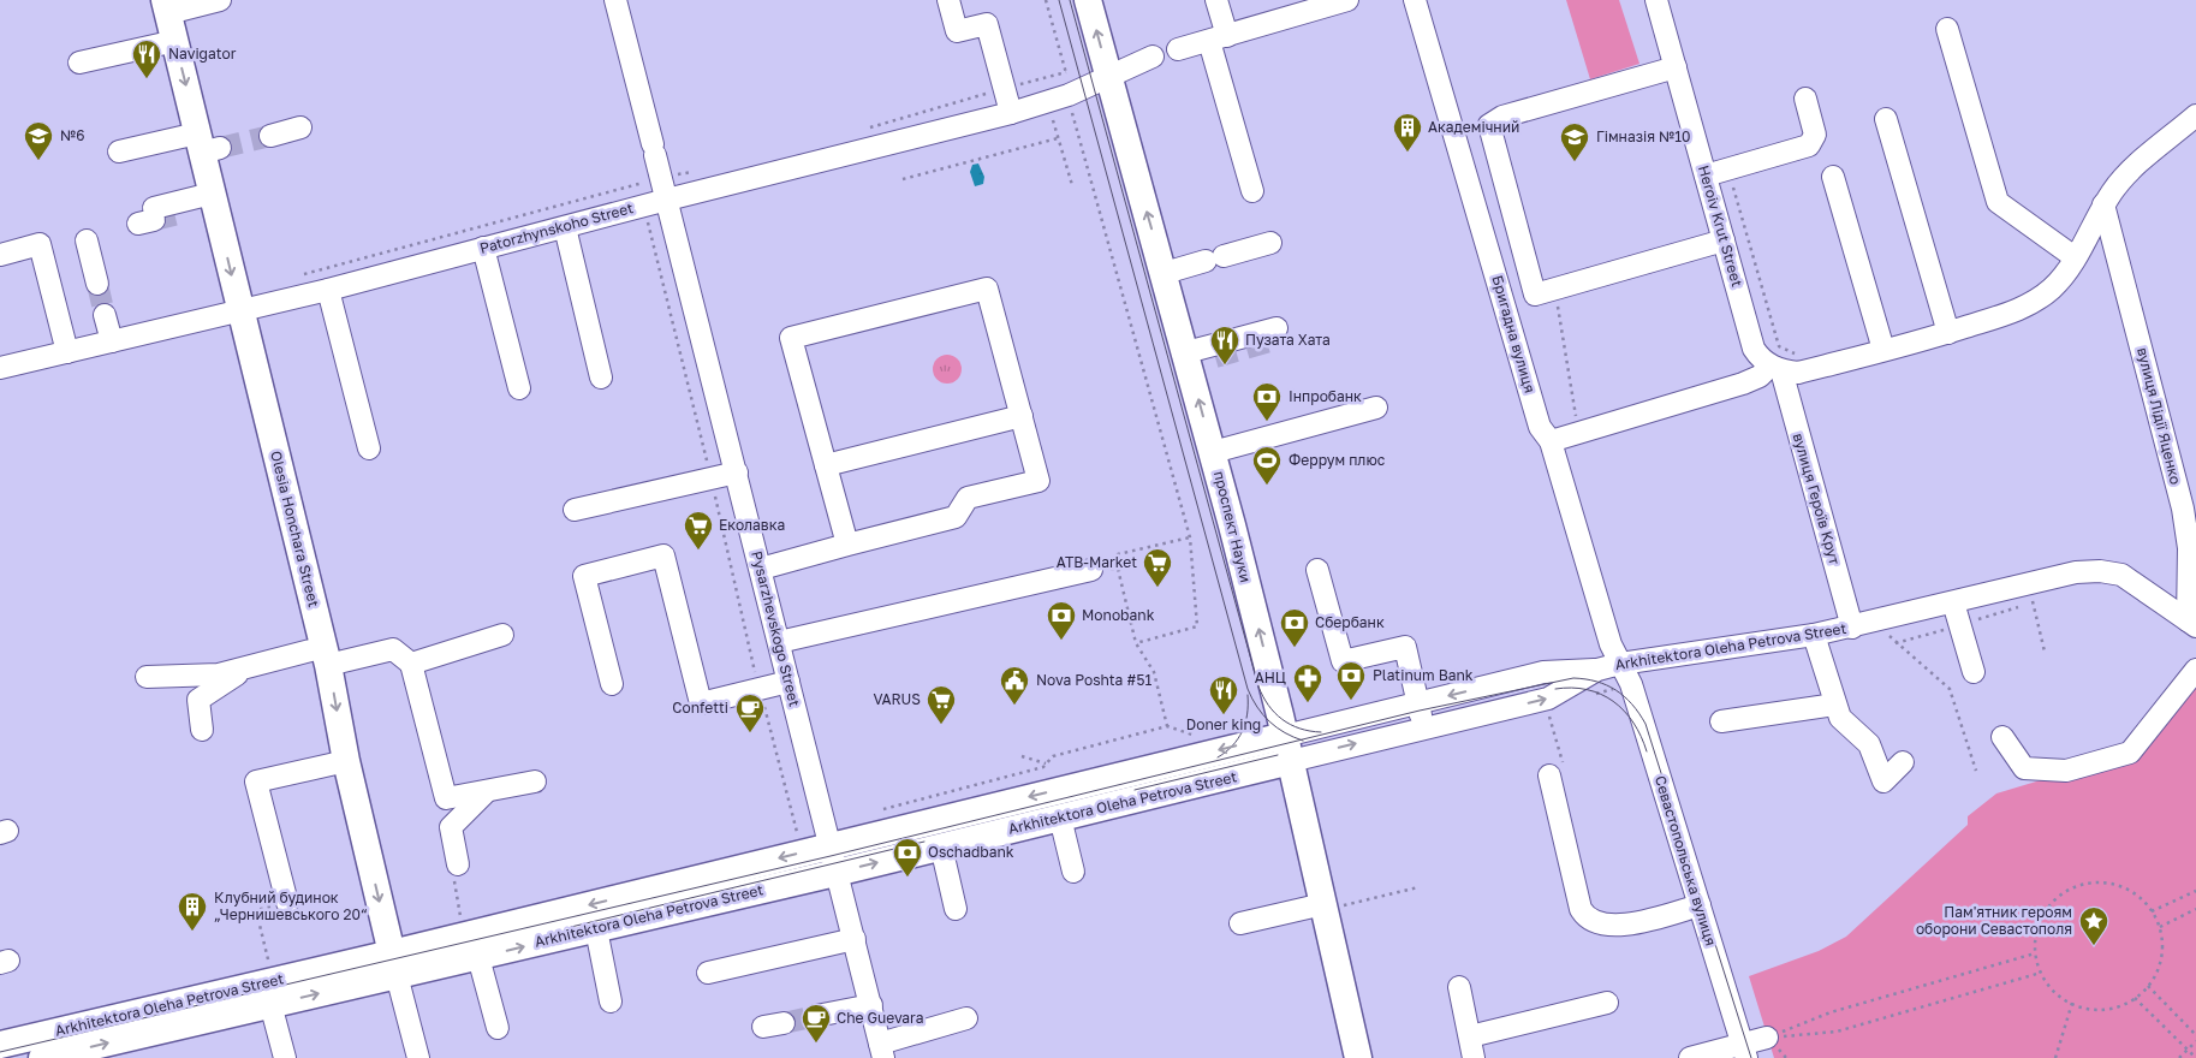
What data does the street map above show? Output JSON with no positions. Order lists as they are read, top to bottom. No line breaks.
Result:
{"streets":{"main road":["проспект Науки","Olesia Honchara Street","Arkhitektora Oleha Petrova Street"],"street":["Heroiv Krut Street","Patorzhynskoho Street","Бригадна вулиця","вулиця Лідії Яценко","вулиця Героїв Крут","Pysarzhevskogo Street","Севастопольська вулиця"]},"crossings":[["Heroiv Krut Street","вулиця Героїв Крут"],["Patorzhynskoho Street","проспект Науки"],["Patorzhynskoho Street","Olesia Honchara Street"],["Patorzhynskoho Street","Pysarzhevskogo Street"],["Бригадна вулиця","Arkhitektora Oleha Petrova Street"],["Бригадна вулиця","Севастопольська вулиця"],["вулиця Лідії Яценко","Arkhitektora Oleha Petrova Street"],["вулиця Героїв Крут","Arkhitektora Oleha Petrova Street"],["проспект Науки","Arkhitektora Oleha Petrova Street"],["Olesia Honchara Street","Arkhitektora Oleha Petrova Street"],["Pysarzhevskogo Street","Arkhitektora Oleha Petrova Street"],["Arkhitektora Oleha Petrova Street","Севастопольська вулиця"]],"one_way":["проспект Науки","Olesia Honchara Street"],"places":{"restaurant":["Navigator","Пузата Хата","Doner king"],"building":["Академічний","Клубний будинок „Чернишевського 20“"],"school or university":["№6","Гімназія №10"],"bank":["Інпробанк","Monobank","Сбербанк","Platinum Bank","Oschadbank"],"sports":["Феррум плюс"],"supermarket":["Еколавка","ATB-Market","VARUS"],"pharmacy":["АНЦ"],"public building":["Nova Poshta #51"],"cafe":["Confetti","Che Guevara"],"place":["Пам'ятник героям оборони Севастополя"]}}
